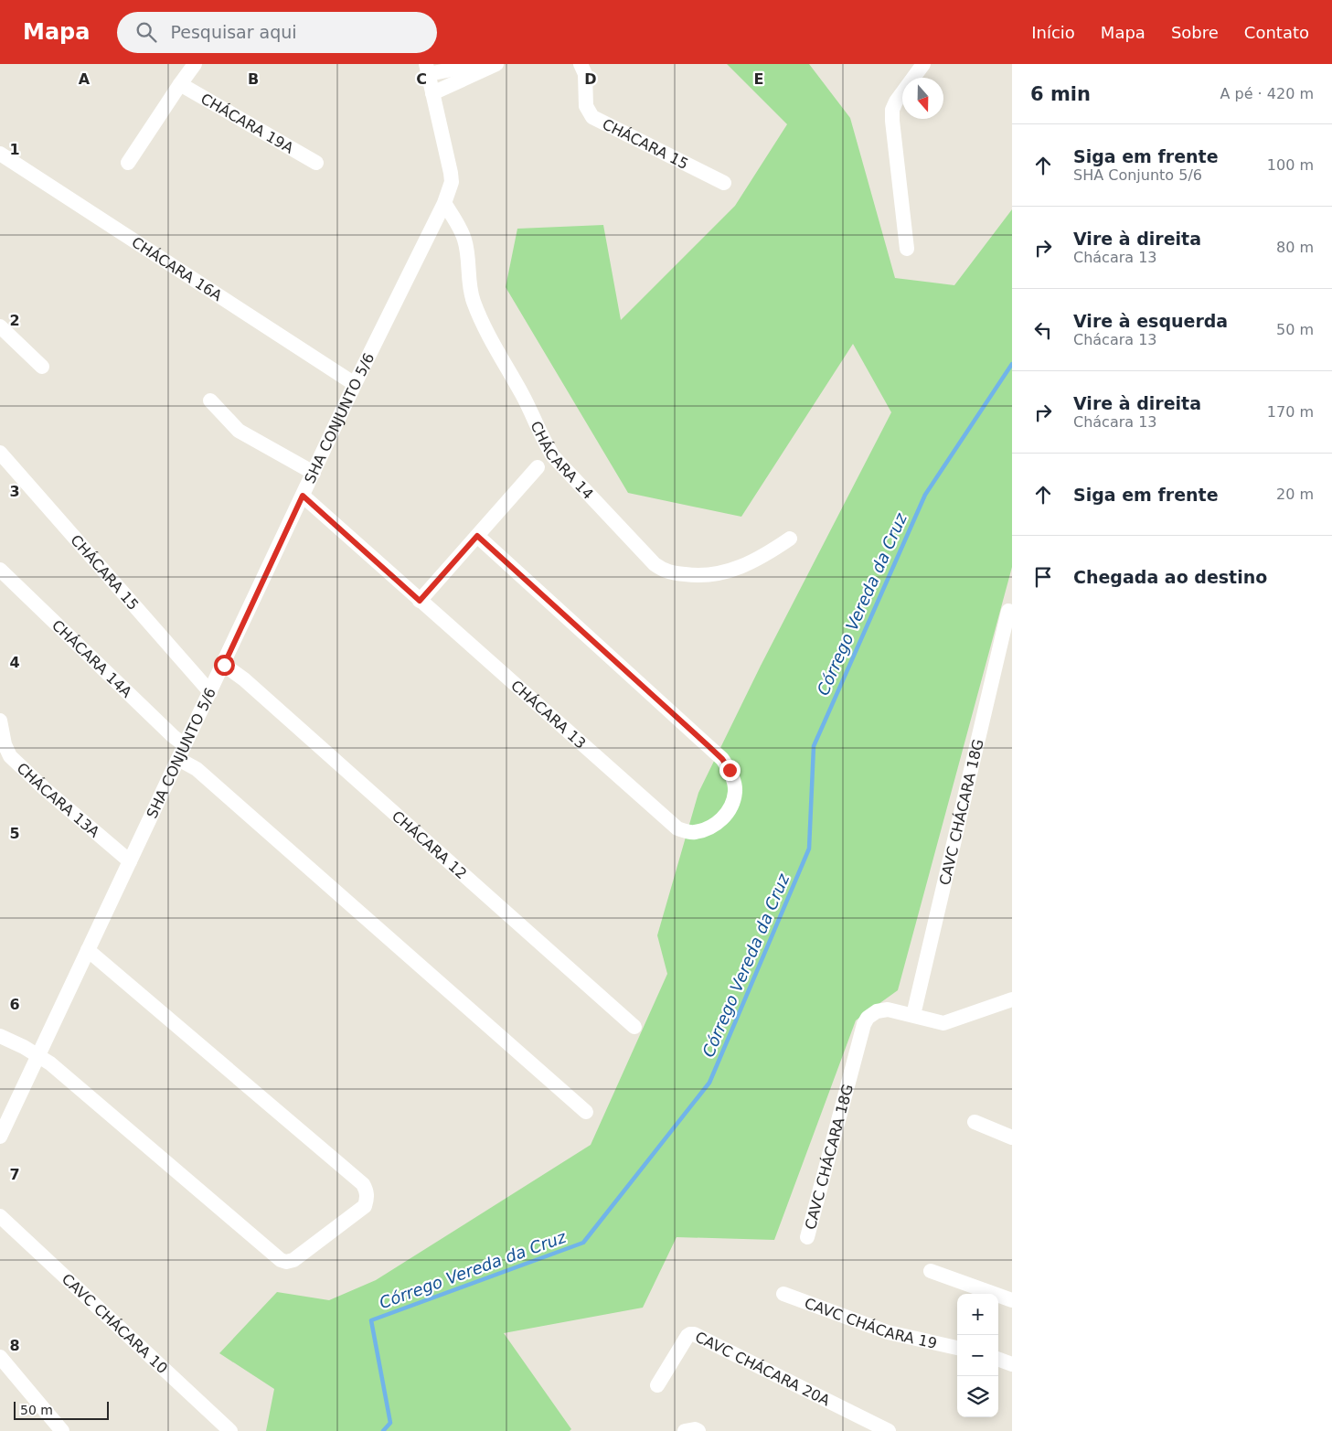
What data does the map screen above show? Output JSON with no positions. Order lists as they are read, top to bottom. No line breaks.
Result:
{"streets":{"street":["CHÁCARA 19A","CHÁCARA 15","CHÁCARA 16A","SHA CONJUNTO 5/6","CHÁCARA 14","CHÁCARA 14A","CHÁCARA 13","CHÁCARA 13A","CAVC CHÁCARA 18G","CHÁCARA 12","CAVC CHÁCARA 19","CAVC CHÁCARA 10","CAVC CHÁCARA 20A"]},"crossings":[["CHÁCARA 15","SHA CONJUNTO 5/6"],["CHÁCARA 16A","SHA CONJUNTO 5/6"],["SHA CONJUNTO 5/6","CHÁCARA 14"],["SHA CONJUNTO 5/6","CHÁCARA 14A"],["SHA CONJUNTO 5/6","CHÁCARA 13"],["SHA CONJUNTO 5/6","CHÁCARA 13A"],["SHA CONJUNTO 5/6","CHÁCARA 12"]],"water":["Córrego Vereda da Cruz"],"scale_bar":"50 m","north":"bottom","page":{"header":"Mapa","search":"Pesquisar aqui","nav":["Início","Mapa","Sobre","Contato"],"heading":["6 min","A pé · 420 m"],"list":[["Siga em frente","SHA Conjunto 5/6","100 m"],["Vire à direita","Chácara 13","80 m"],["Vire à esquerda","Chácara 13","50 m"],["Vire à direita","Chácara 13","170 m"],["Siga em frente","20 m"],"Chegada ao destino"],"map_buttons":["+","−"],"scale":"50 m"},"grid":{"columns":["A","B","C","D","E"],"rows":["1","2","3","4","5","6","7","8"]}}
